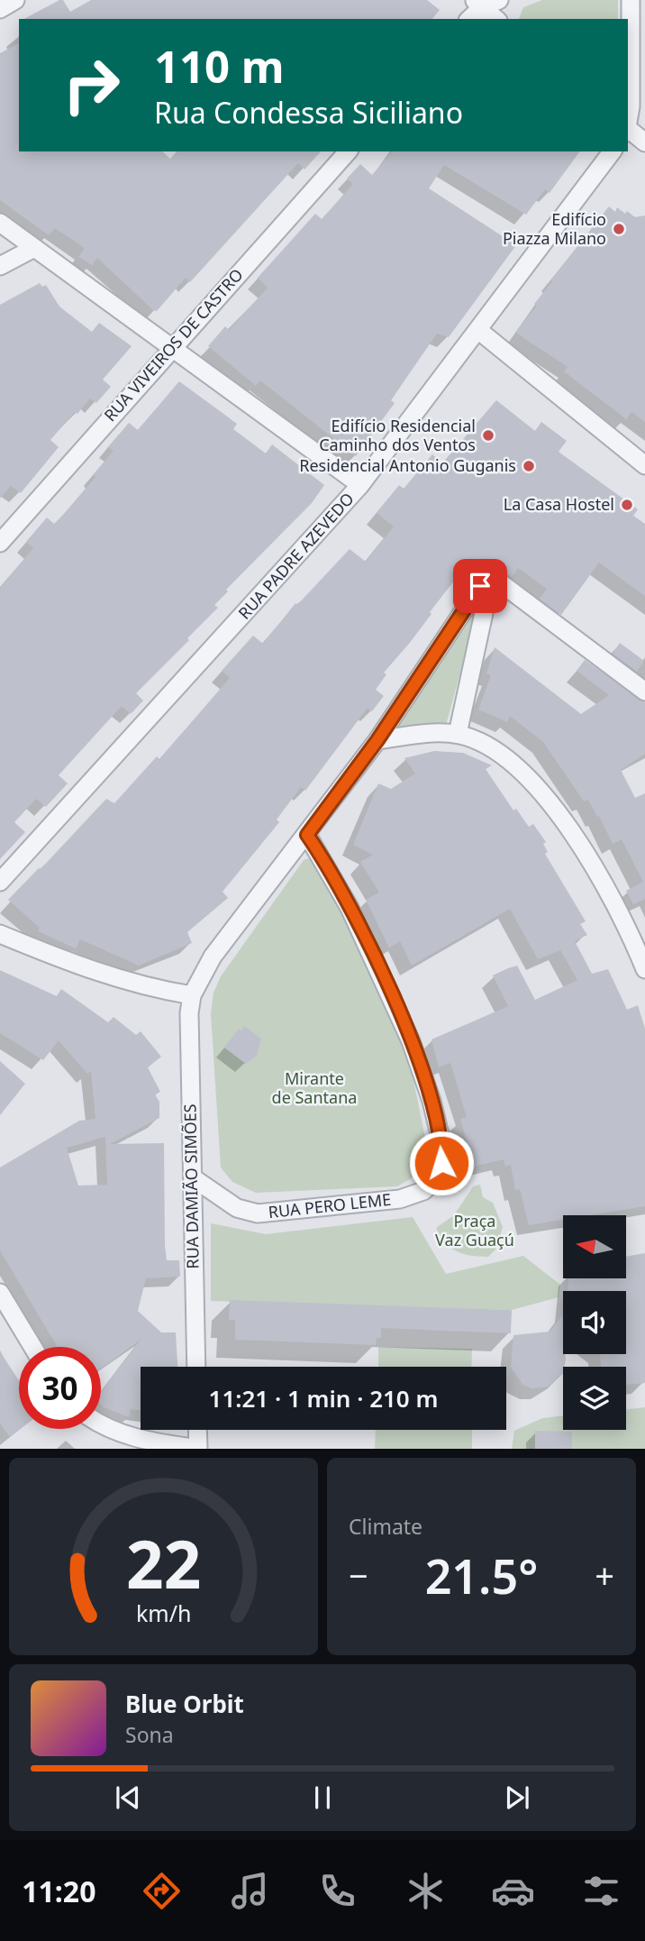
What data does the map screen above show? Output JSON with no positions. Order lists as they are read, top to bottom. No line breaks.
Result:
{"streets":{"street":["RUA VIVEIROS DE CASTRO","RUA PADRE AZEVEDO","RUA DAMIÃO SIMÕES","RUA PERO LEME"]},"crossings":[["RUA DAMIÃO SIMÕES","RUA PERO LEME"]],"parks":["Mirante de Santana","Praça Vaz Guaçú"],"places":["Edifício Piazza Milano","Edifício Residencial Caminho dos Ventos","Residencial Antonio Guganis","La Casa Hostel"],"north":"left","page":{"turn":["110 m","Rua Condessa Siciliano"],"limit":"30","trip":"11:21 · 1 min · 210 m","tile":"Climate","heat":["−","21.5°","+"],"song":["Blue Orbit","Sona"],"tabs":"11:20","gauge":["22","km/h"]}}
